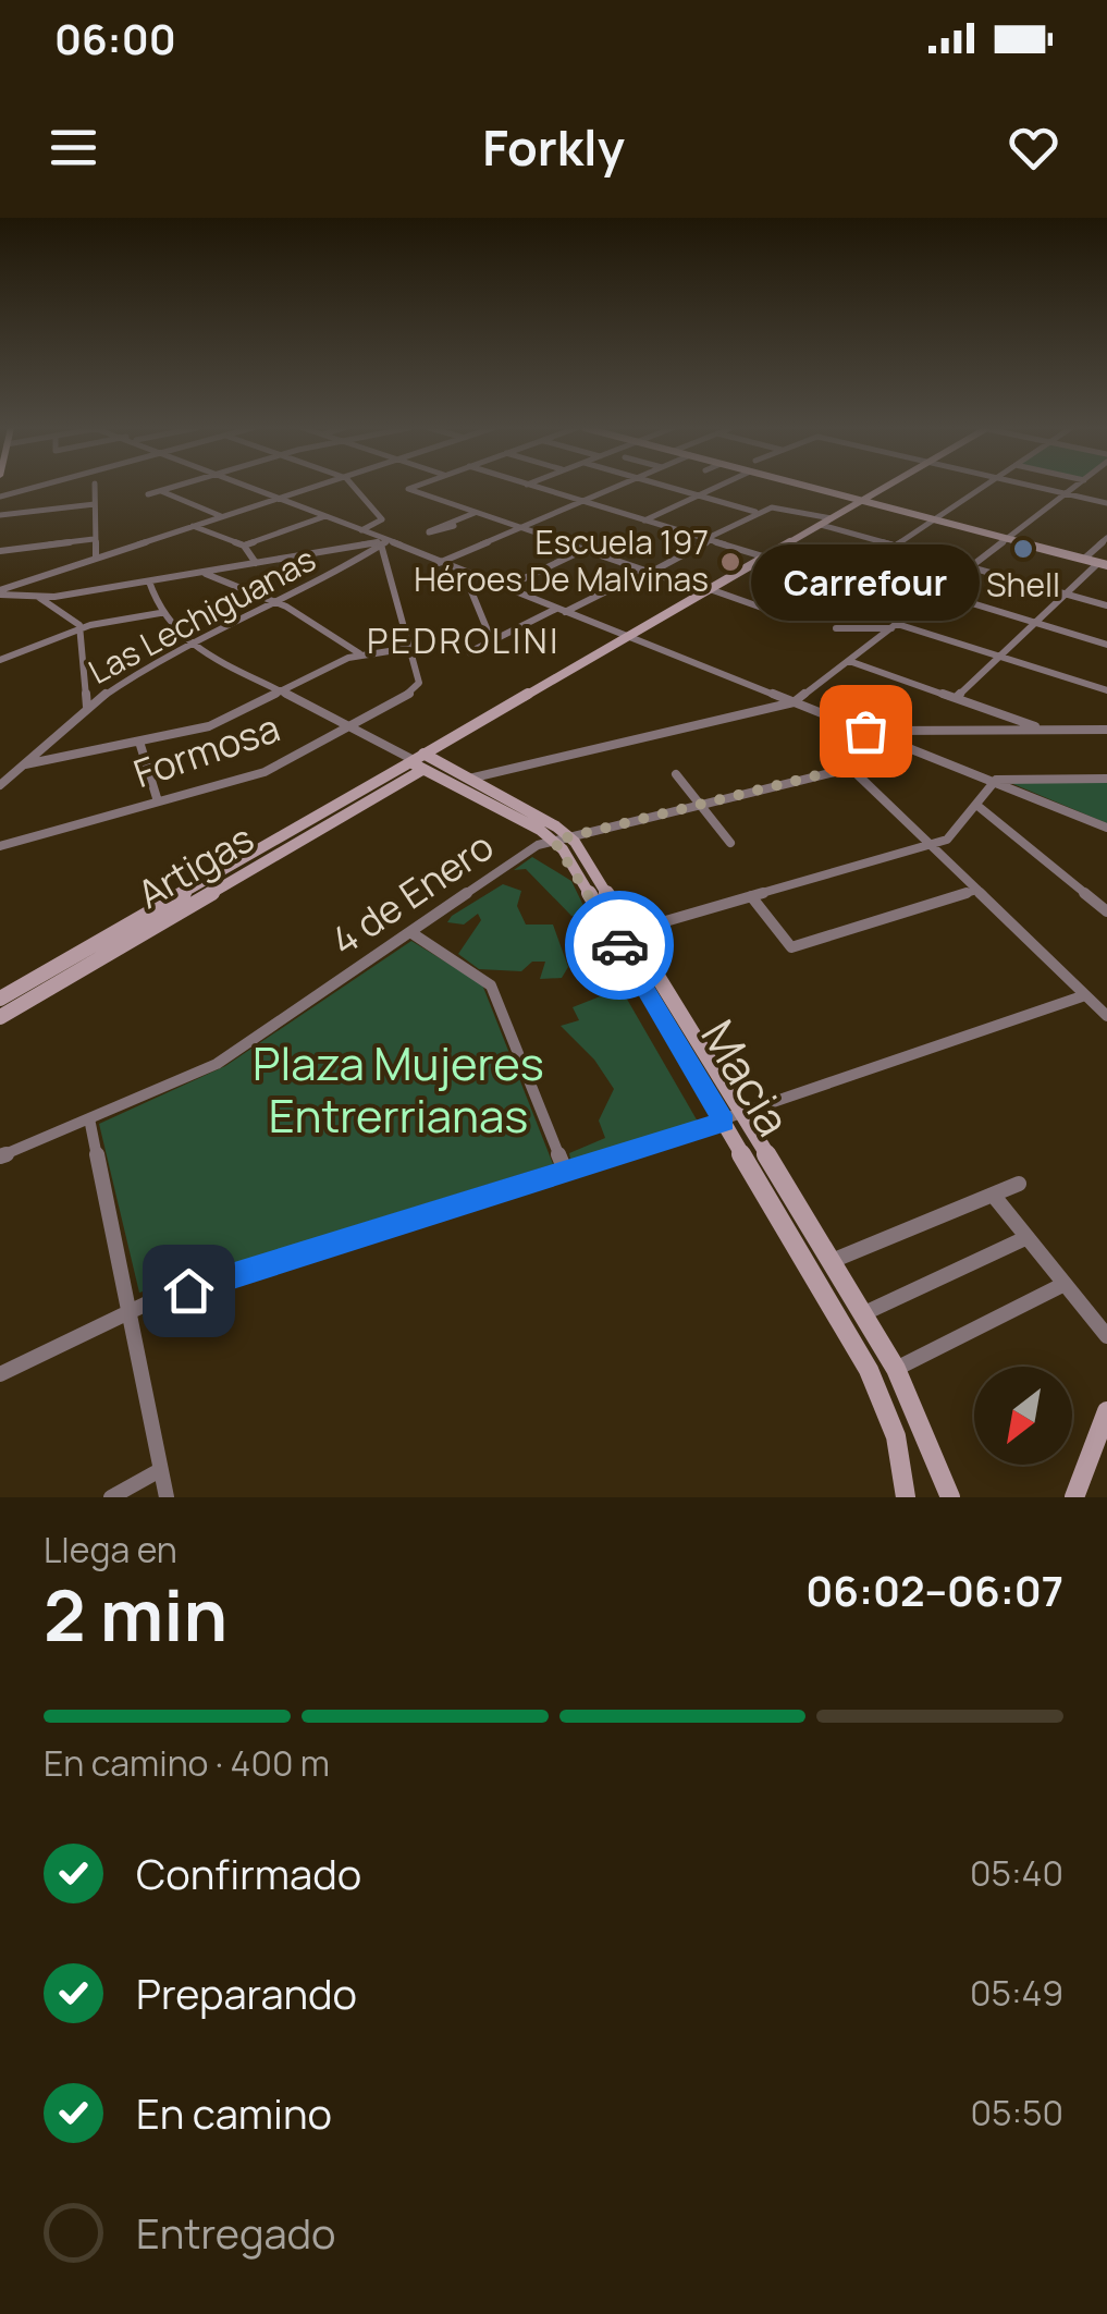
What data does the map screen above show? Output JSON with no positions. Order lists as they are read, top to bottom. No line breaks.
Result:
{"streets":{"street":["Las Lechiguanas","Formosa","Artigas","4 de Enero","Macia"]},"crossings":[["Artigas","Macia"],["4 de Enero","Macia"]],"districts":["PEDROLINI"],"parks":["Plaza Mujeres Entrerrianas"],"places":["Shell","Escuela 197 Héroes De Malvinas","Carrefour"],"north":"bottom left","page":{"status":"06:00","header":"Forkly","bubble":"Carrefour","heading":["2 min","Llega en","06:02–06:07"],"bar":"En camino · 400 m","list":[["Confirmado","05:40"],["Preparando","05:49"],["En camino","05:50"],"Entregado"]}}
